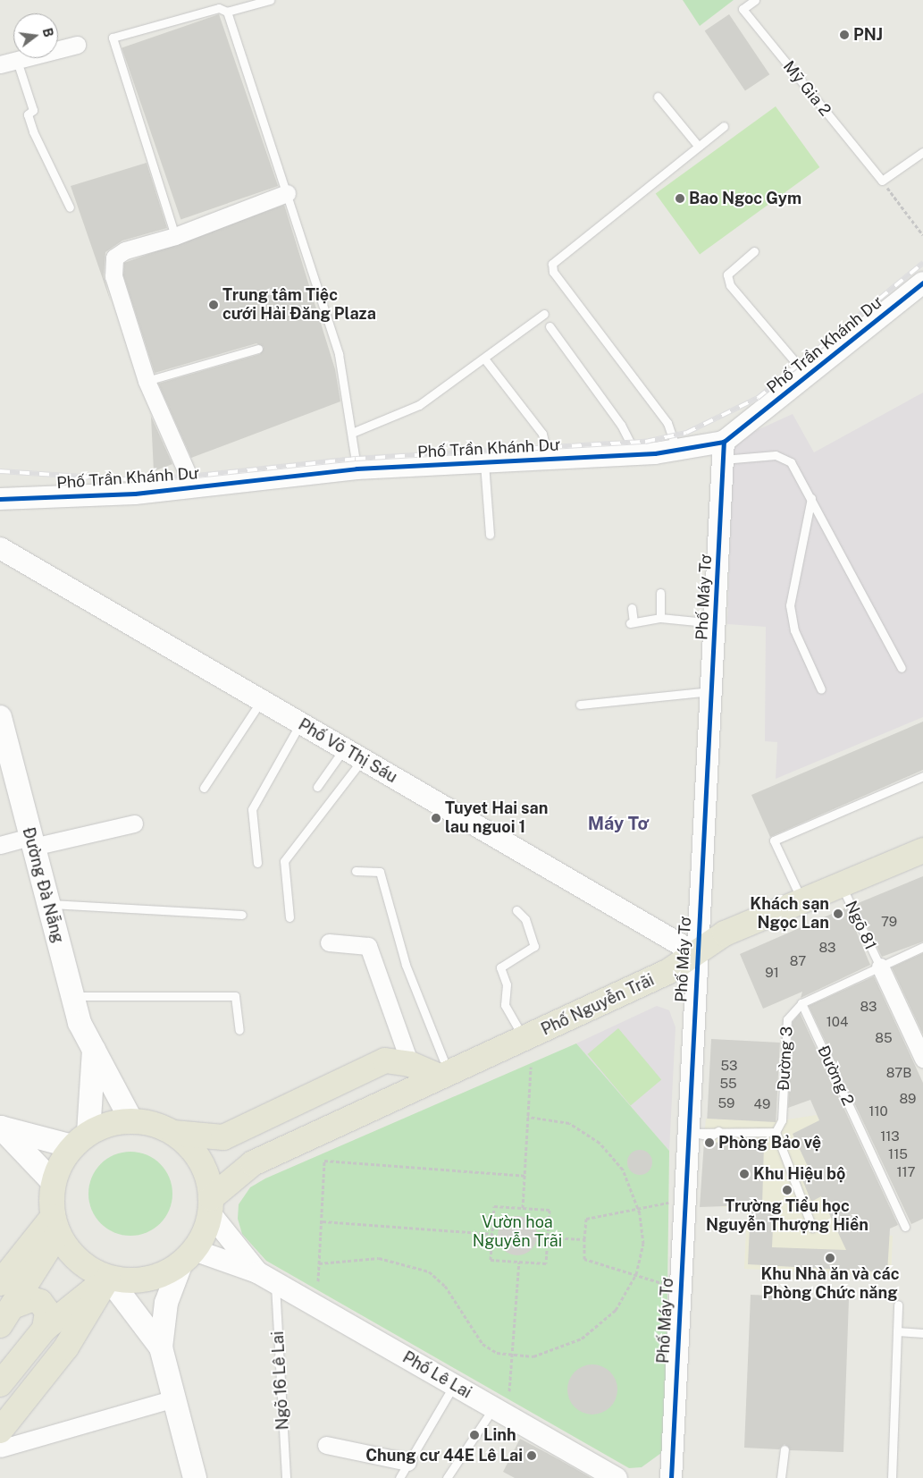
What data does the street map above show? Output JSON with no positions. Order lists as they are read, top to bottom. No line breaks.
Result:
{"streets":{"main road":["Đường Đà Nẵng","Phố Nguyễn Trãi"],"street":["Phố Trần Khánh Dư","Phố Máy Tơ","Phố Võ Thị Sáu","Phố Lê Lai"],"lane":["Mỹ Gia 2","Ngõ 81","Đường 3","Đường 2","Ngõ 16 Lê Lai"]},"crossings":[["Phố Trần Khánh Dư","Phố Máy Tơ"],["Phố Máy Tơ","Phố Võ Thị Sáu"],["Phố Máy Tơ","Phố Nguyễn Trãi"],["Phố Võ Thị Sáu","Phố Nguyễn Trãi"],["Đường Đà Nẵng","Phố Nguyễn Trãi"],["Đường Đà Nẵng","Phố Lê Lai"],["Ngõ 81","Phố Nguyễn Trãi"],["Phố Nguyễn Trãi","Phố Lê Lai"],["Đường 3","Đường 2"],["Phố Lê Lai","Ngõ 16 Lê Lai"]],"districts":["Máy Tơ"],"parks":["Vườn hoa Nguyễn Trãi"],"places":["PNJ","Bao Ngoc Gym","Trung tâm Tiệc cưới Hải Đăng Plaza","Tuyet Hai san lau nguoi 1","Khách sạn Ngọc Lan","Phòng Bảo vệ","Khu Hiệu bộ","Trường Tiểu học Nguyễn Thượng Hiền","Khu Nhà ăn và các Phòng Chức năng","Linh","Chung cư 44E Lê Lai"],"house_numbers":["79","83","87","91","83","104","85","53","87B","55","89","59","49","110","113","115","117"],"north":"right"}
